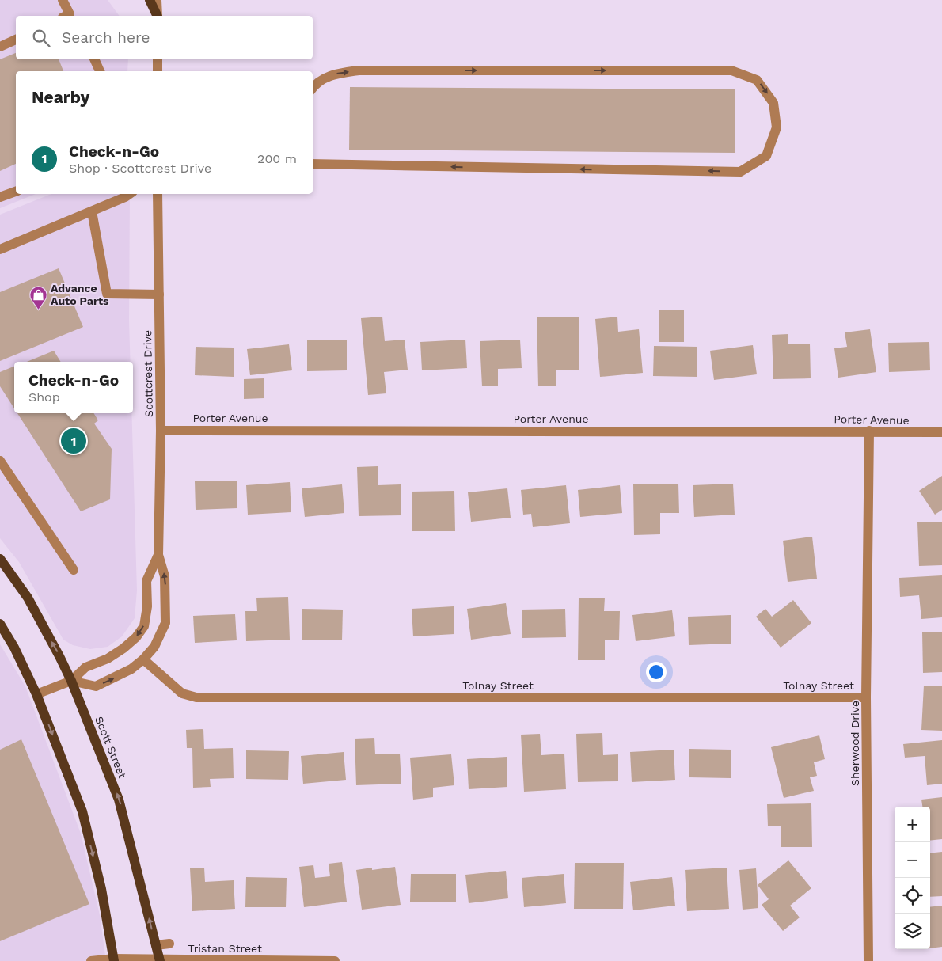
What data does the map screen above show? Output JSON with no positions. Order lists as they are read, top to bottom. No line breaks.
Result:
{"streets":{"main road":["Scott Street"],"street":["Scottcrest Drive","Porter Avenue","Tolnay Street","Sherwood Drive","Tristan Street"]},"crossings":[["Scottcrest Drive","Porter Avenue"],["Scottcrest Drive","Tolnay Street"],["Scottcrest Drive","Scott Street"],["Porter Avenue","Sherwood Drive"],["Tolnay Street","Sherwood Drive"],["Scott Street","Tristan Street"]],"places":{"shop":["Advance Auto Parts"]},"page":{"search":"Search here","heading":"Nearby","list":[{"mark":"1","name":"Check-n-Go","note":"Shop · Scottcrest Drive","value":"200 m"}],"popup":["Check-n-Go","Shop"],"pins":"1","map_buttons":["+","−"]}}
